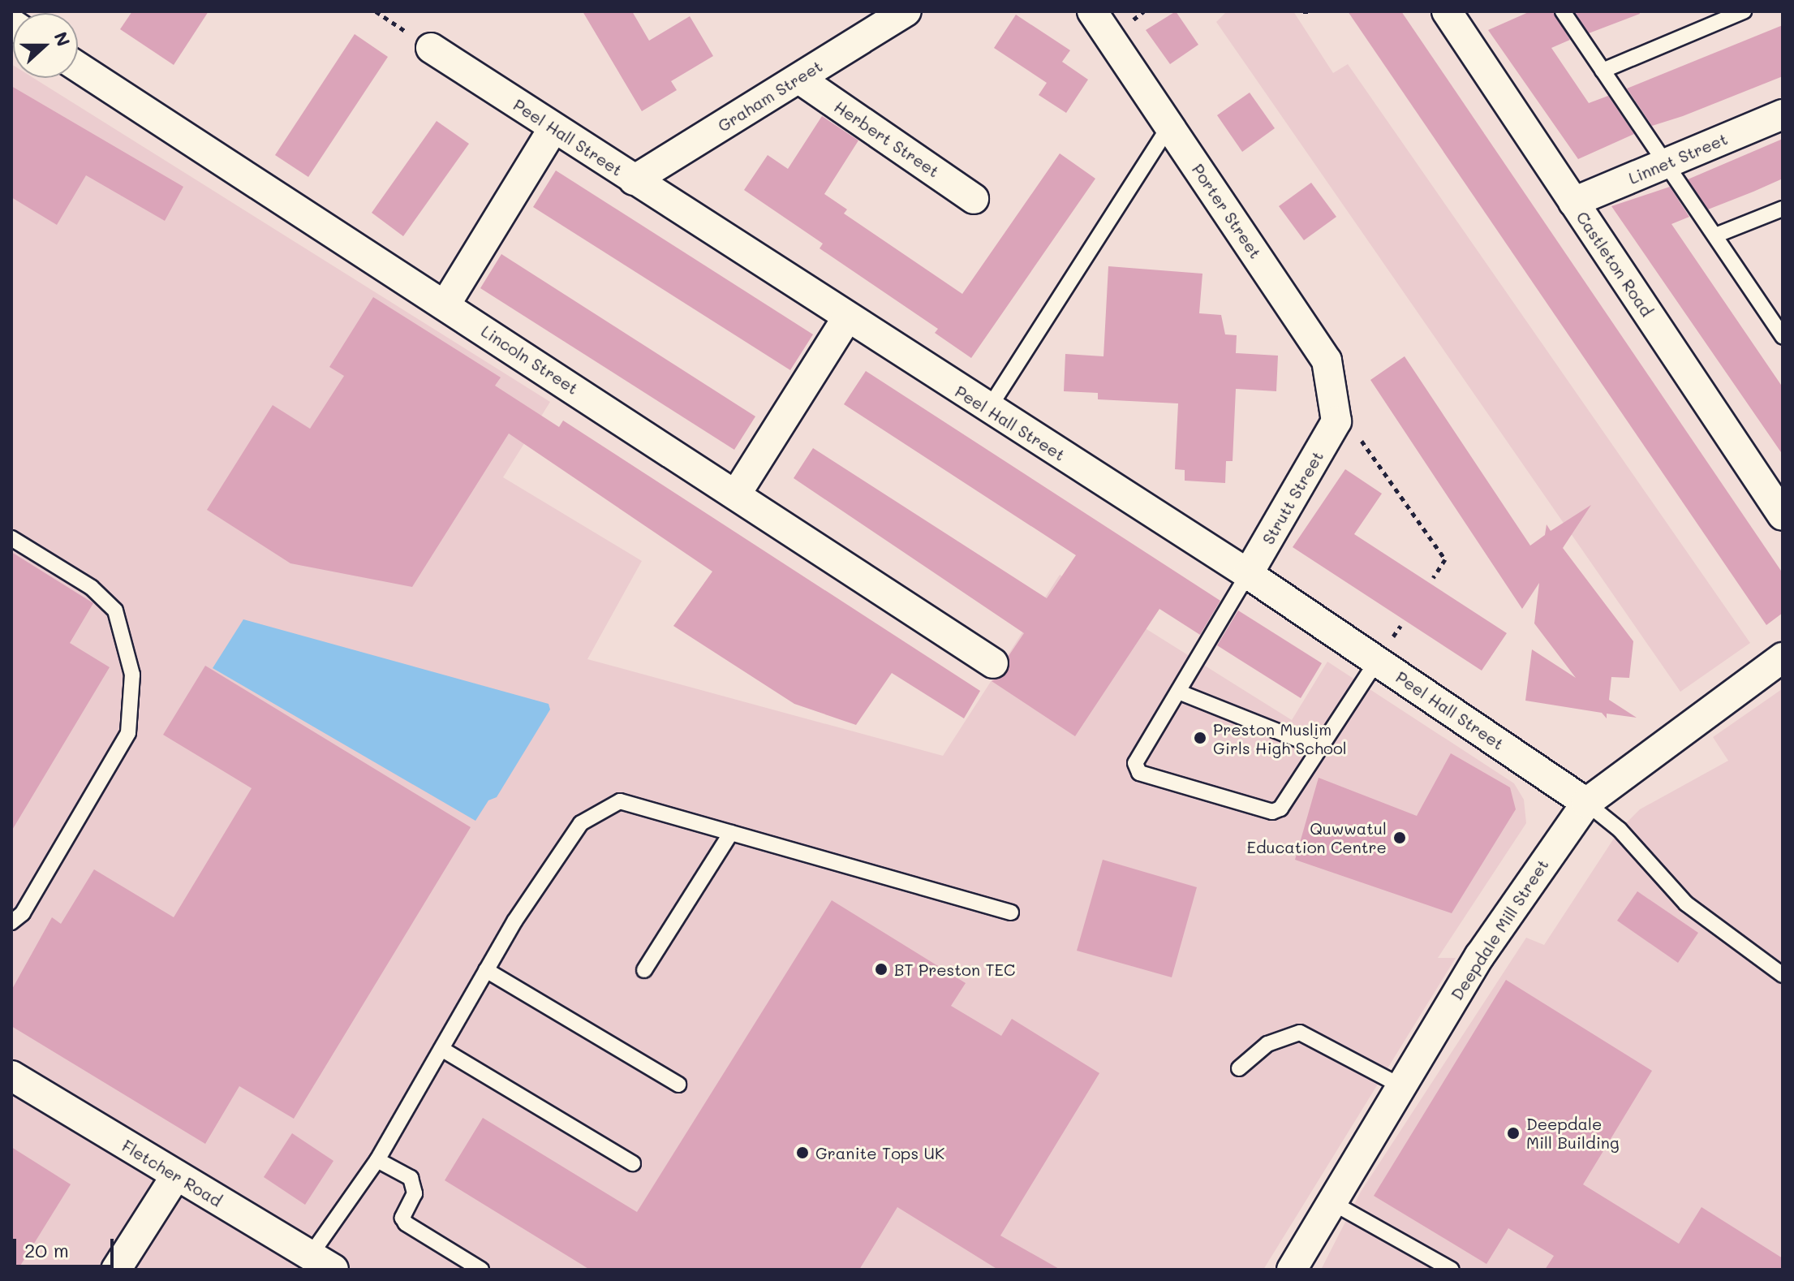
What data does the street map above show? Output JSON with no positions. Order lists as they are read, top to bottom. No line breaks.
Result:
{"streets":{"street":["Graham Street","Peel Hall Street","Herbert Street","Linnet Street","Porter Street","Castleton Road","Lincoln Street","Strutt Street","Deepdale Mill Street","Fletcher Road"]},"crossings":[["Graham Street","Peel Hall Street"],["Graham Street","Herbert Street"],["Peel Hall Street","Strutt Street"],["Peel Hall Street","Deepdale Mill Street"],["Linnet Street","Castleton Road"],["Porter Street","Strutt Street"]],"places":["Preston Muslim Girls High School","Quwwatul Education Centre","BT Preston TEC","Deepdale Mill Building","Granite Tops UK"],"scale_bar":"20 m","north":"right"}
